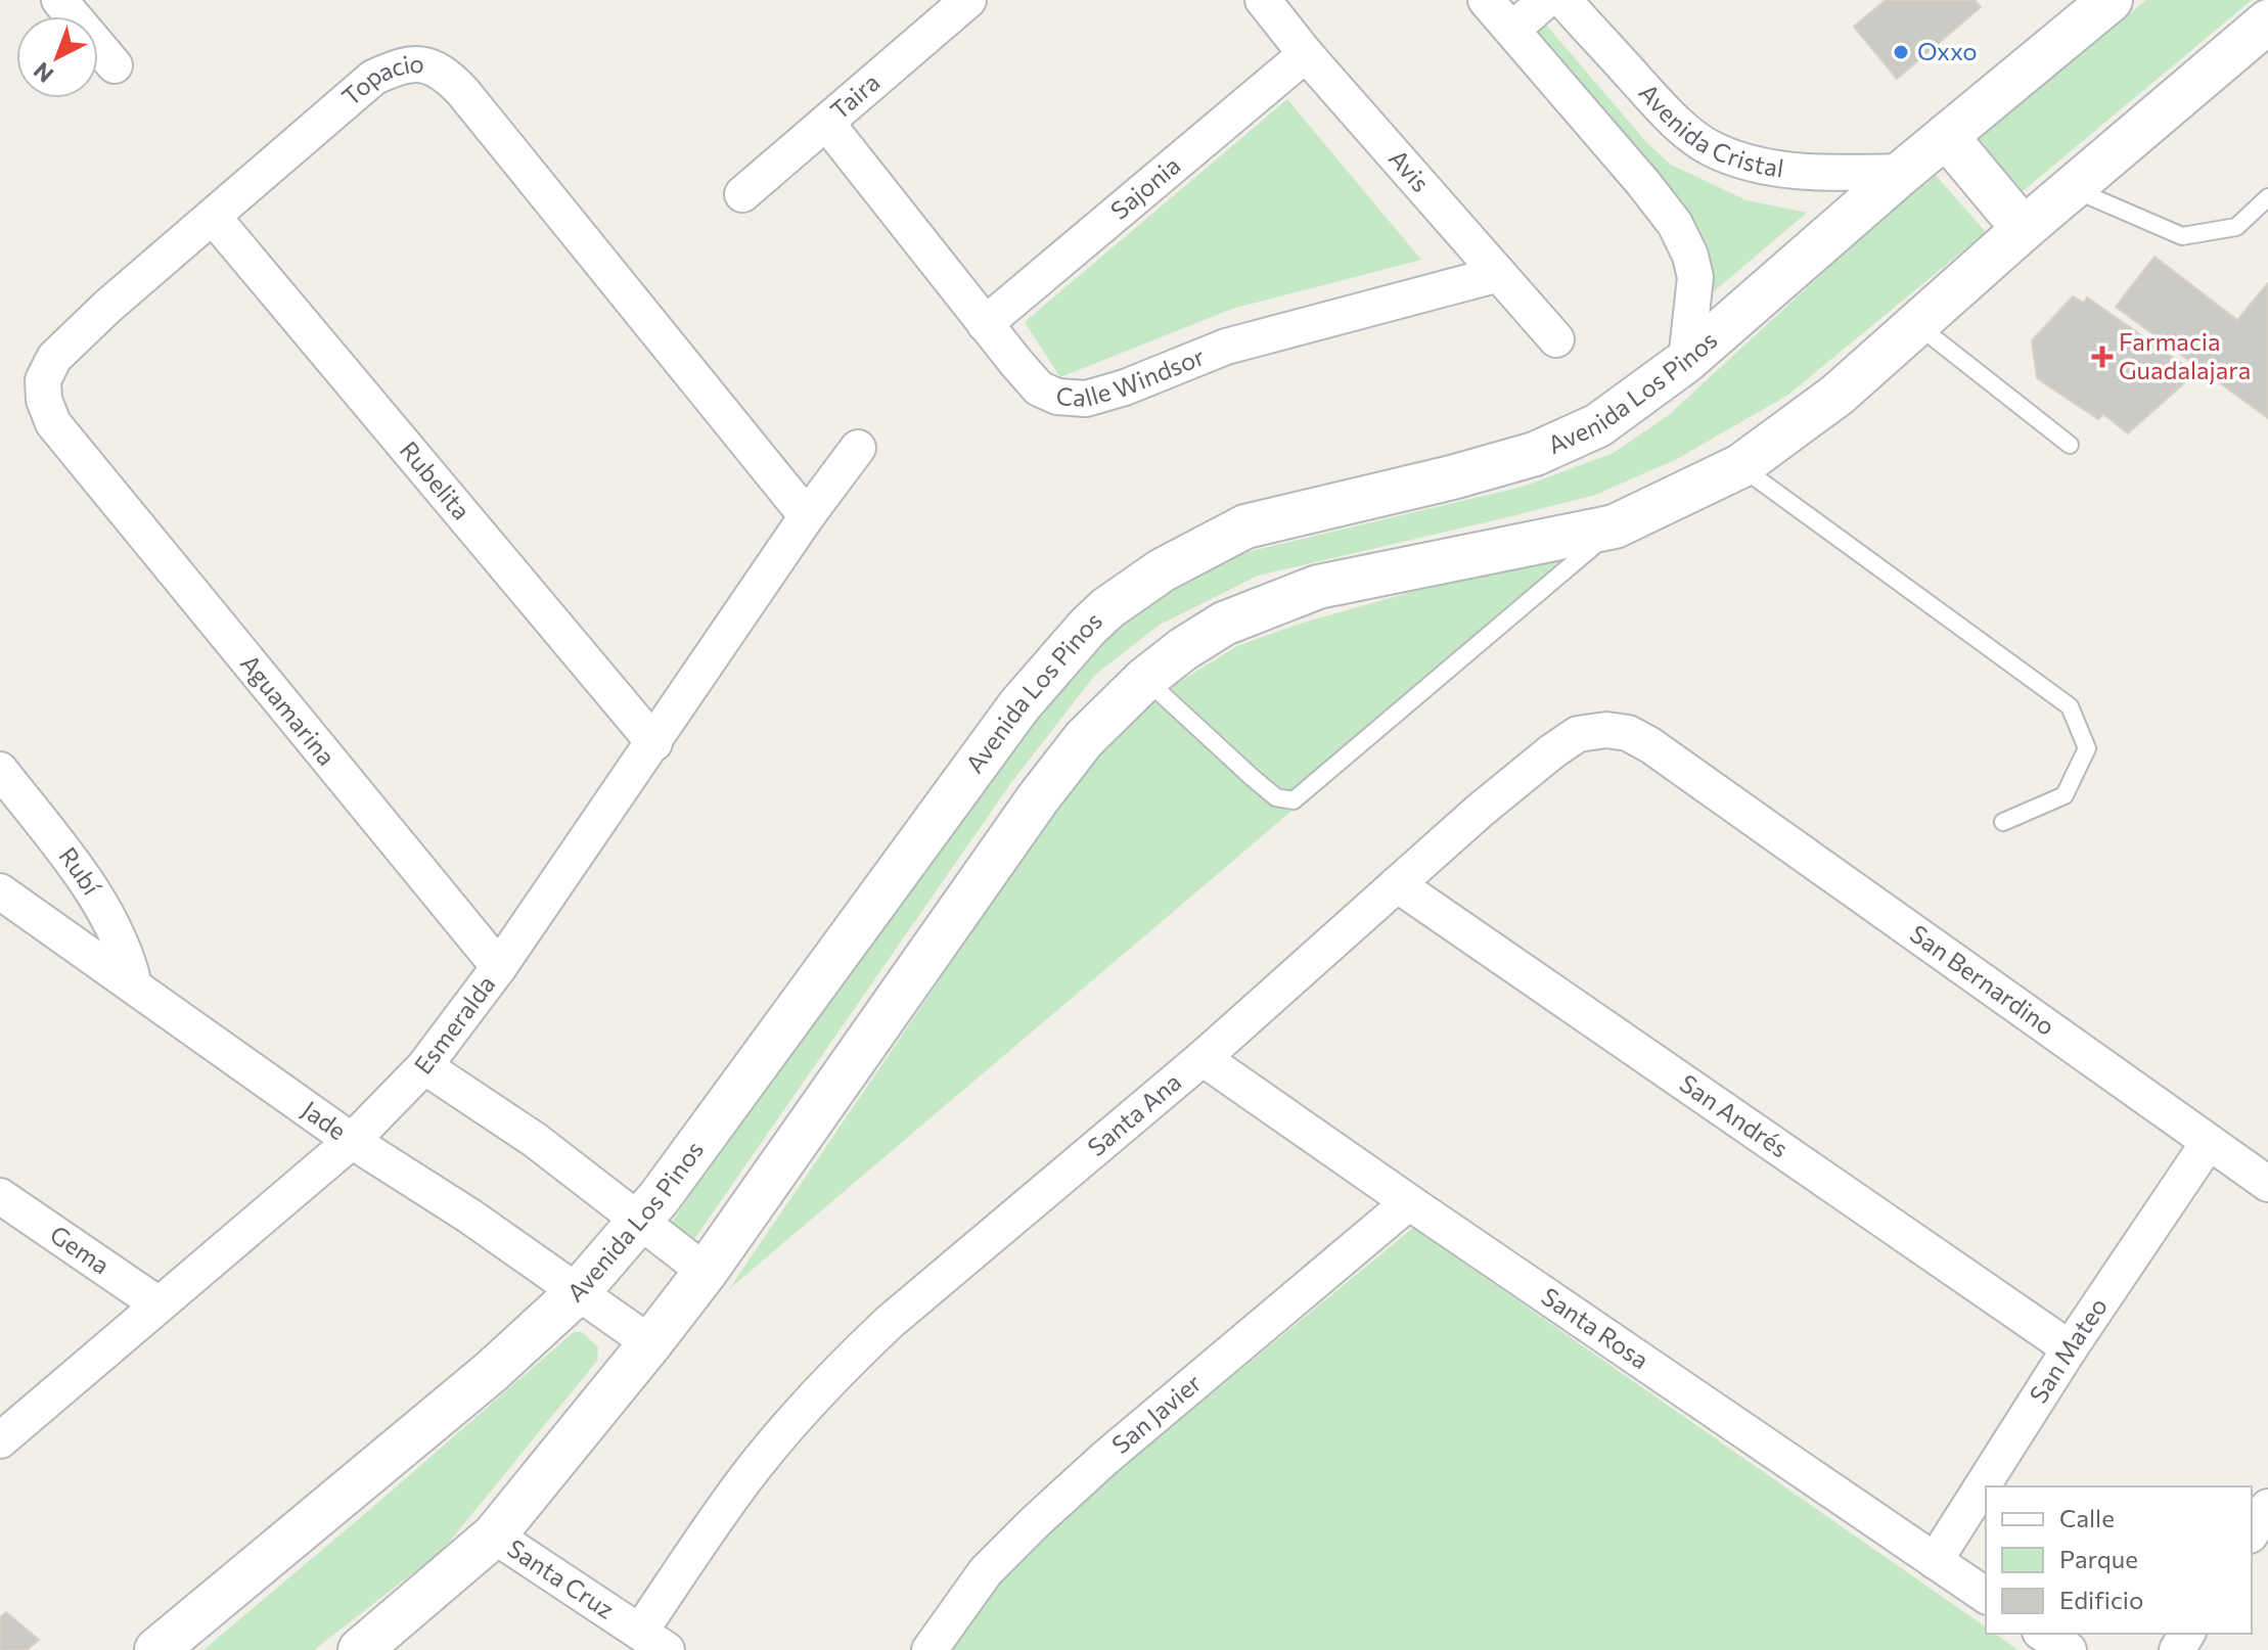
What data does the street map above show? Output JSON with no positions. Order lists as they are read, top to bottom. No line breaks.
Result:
{"streets":{"street":["Topacio","Taira","Avenida Cristal","Avis","Sajonia","Calle Windsor","Avenida Los Pinos","Rubelita","Aguamarina","Rubí","San Bernardino","Esmeralda","Santa Ana","San Andrés","Jade","Gema","Santa Rosa","San Mateo","San Javier","Santa Cruz"]},"crossings":[["Topacio","Rubelita"],["Topacio","Aguamarina"],["Topacio","Esmeralda"],["Taira","Calle Windsor"],["Avenida Cristal","Avenida Los Pinos"],["Avis","Sajonia"],["Avis","Calle Windsor"],["Sajonia","Calle Windsor"],["Avenida Los Pinos","Jade"],["Rubelita","Esmeralda"],["Aguamarina","Esmeralda"],["Rubí","Jade"],["San Bernardino","Santa Ana"],["San Bernardino","San Mateo"],["Esmeralda","Jade"],["Esmeralda","Gema"],["Santa Ana","San Andrés"],["Santa Ana","Santa Rosa"],["Santa Ana","Santa Cruz"],["San Andrés","San Mateo"],["Santa Rosa","San Mateo"],["Santa Rosa","San Javier"]],"places":{"other":["Oxxo"],"health":["Farmacia Guadalajara"]},"legend":["Calle","Parque","Edificio"],"north":"bottom left"}
